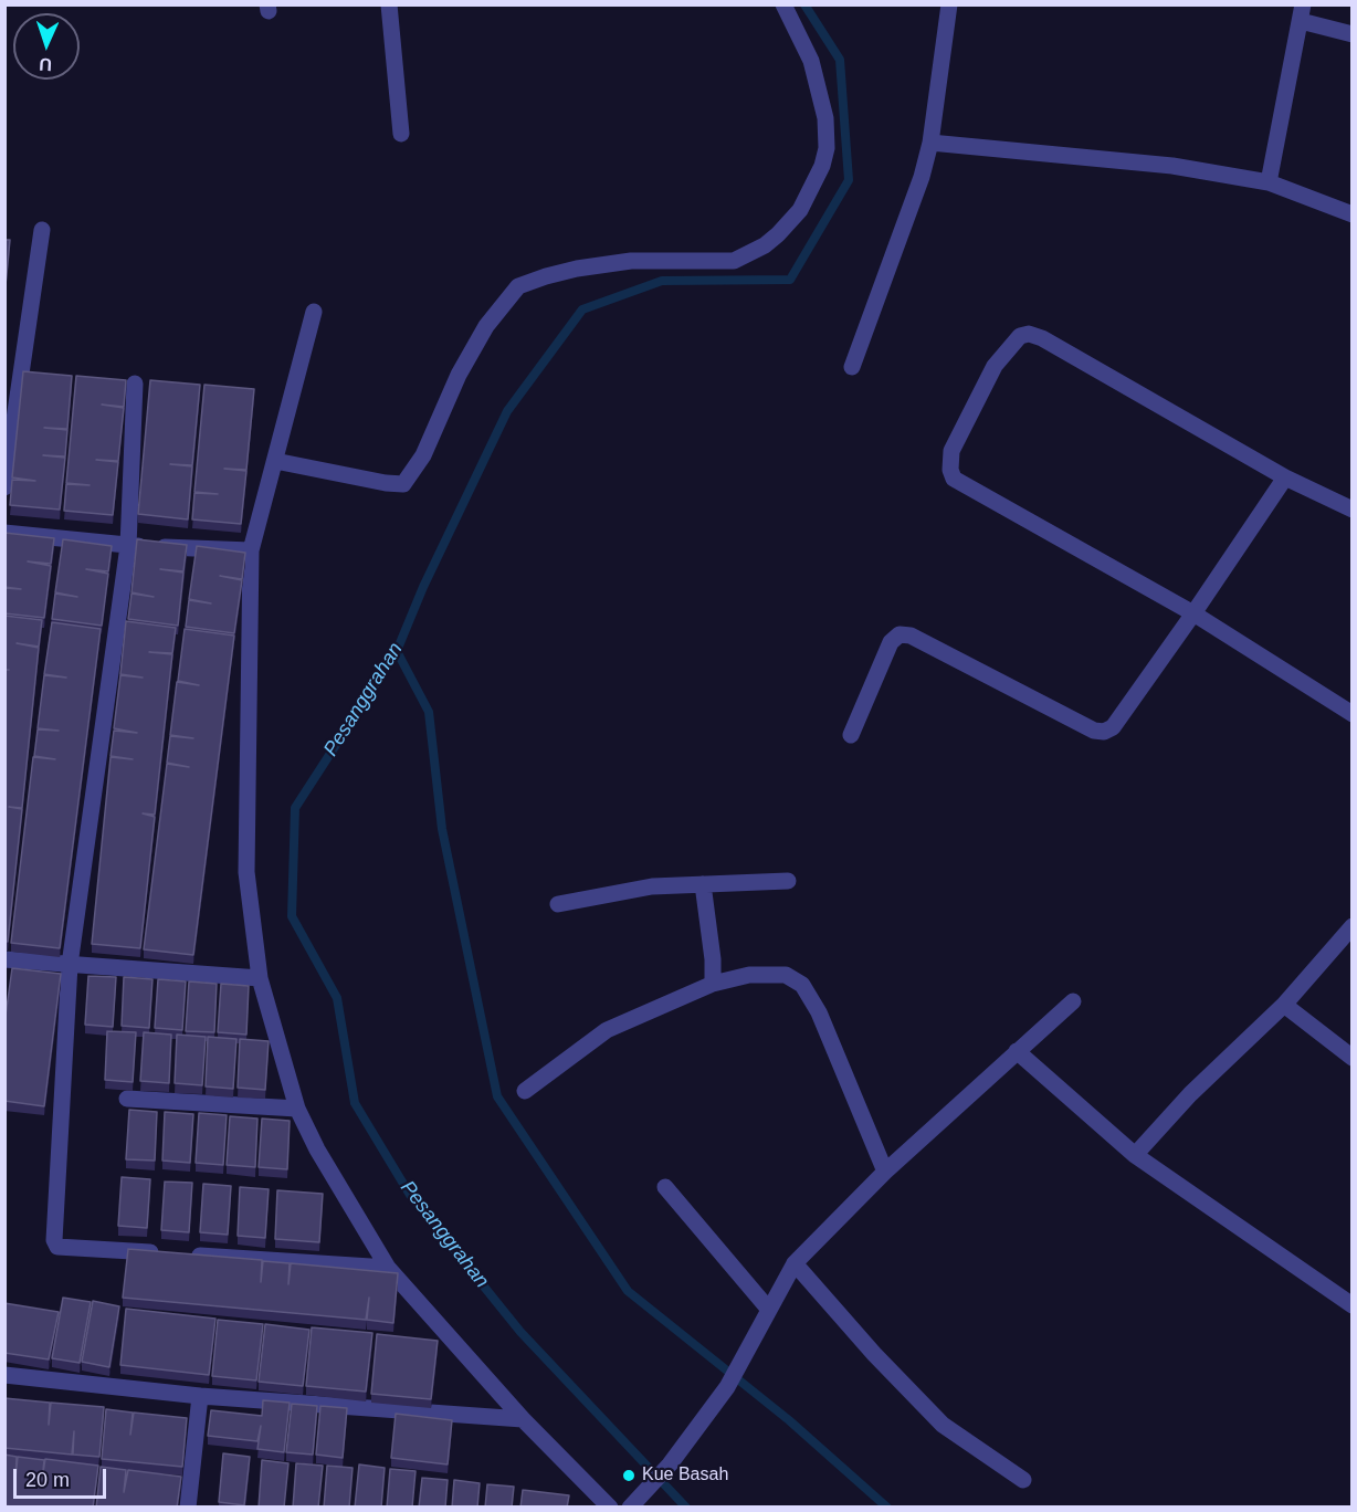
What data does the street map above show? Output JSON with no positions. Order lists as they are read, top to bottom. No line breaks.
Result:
{"water":["Pesanggrahan"],"places":["Kue Basah"],"scale_bar":"20 m","north":"bottom"}
